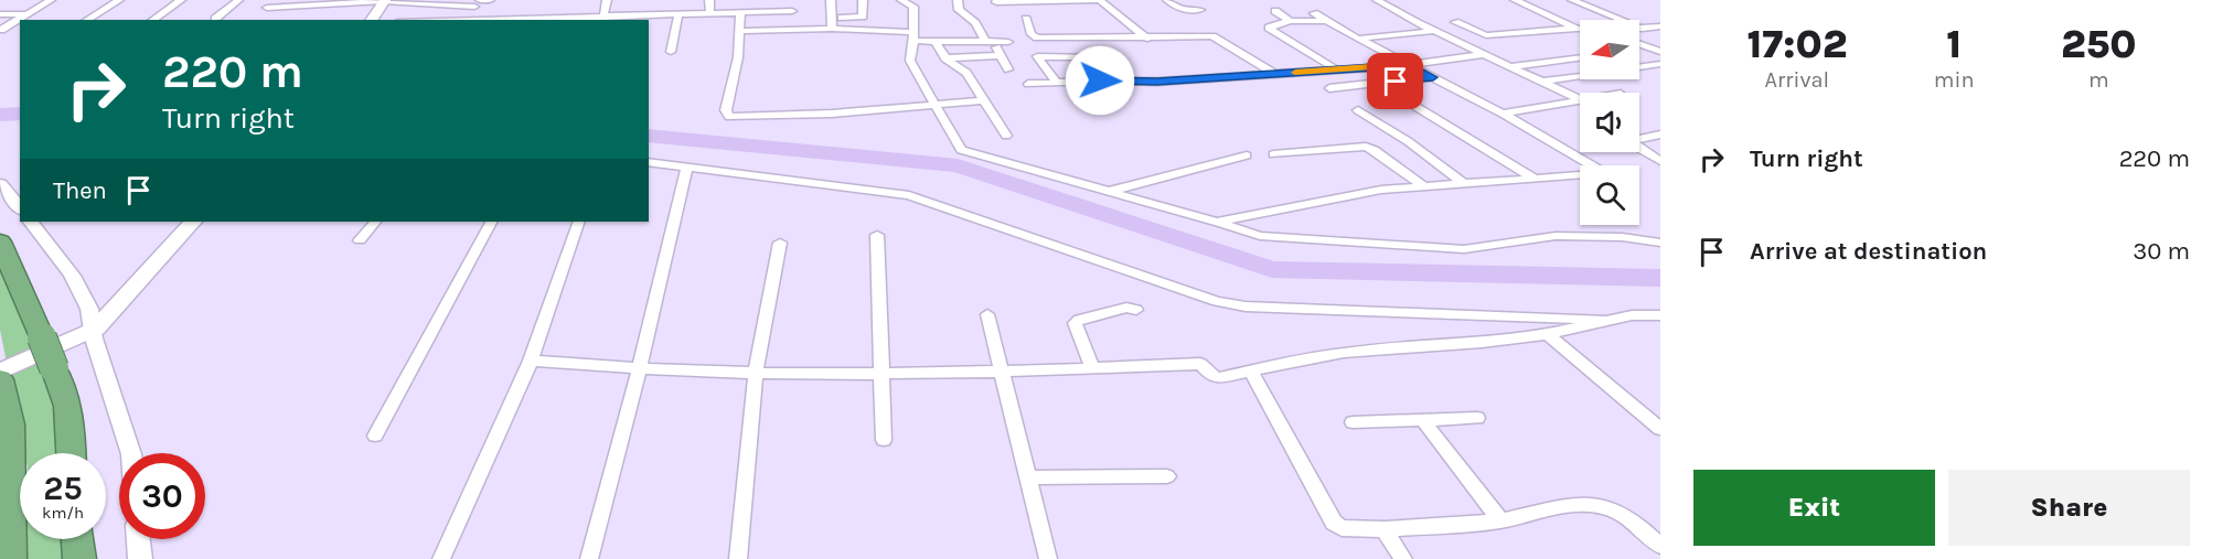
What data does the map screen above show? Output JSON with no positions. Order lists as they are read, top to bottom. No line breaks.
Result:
{"north":"left","page":{"eta":["17:02","Arrival","1","min","250","m"],"turn":["220 m","Turn right"],"list":[{"name":"Turn right","value":"220 m"},{"name":"Arrive at destination","value":"30 m"}],"then":"Then","speed":"25 km/h","limit":"30","buttons":["Exit","Share"]}}
